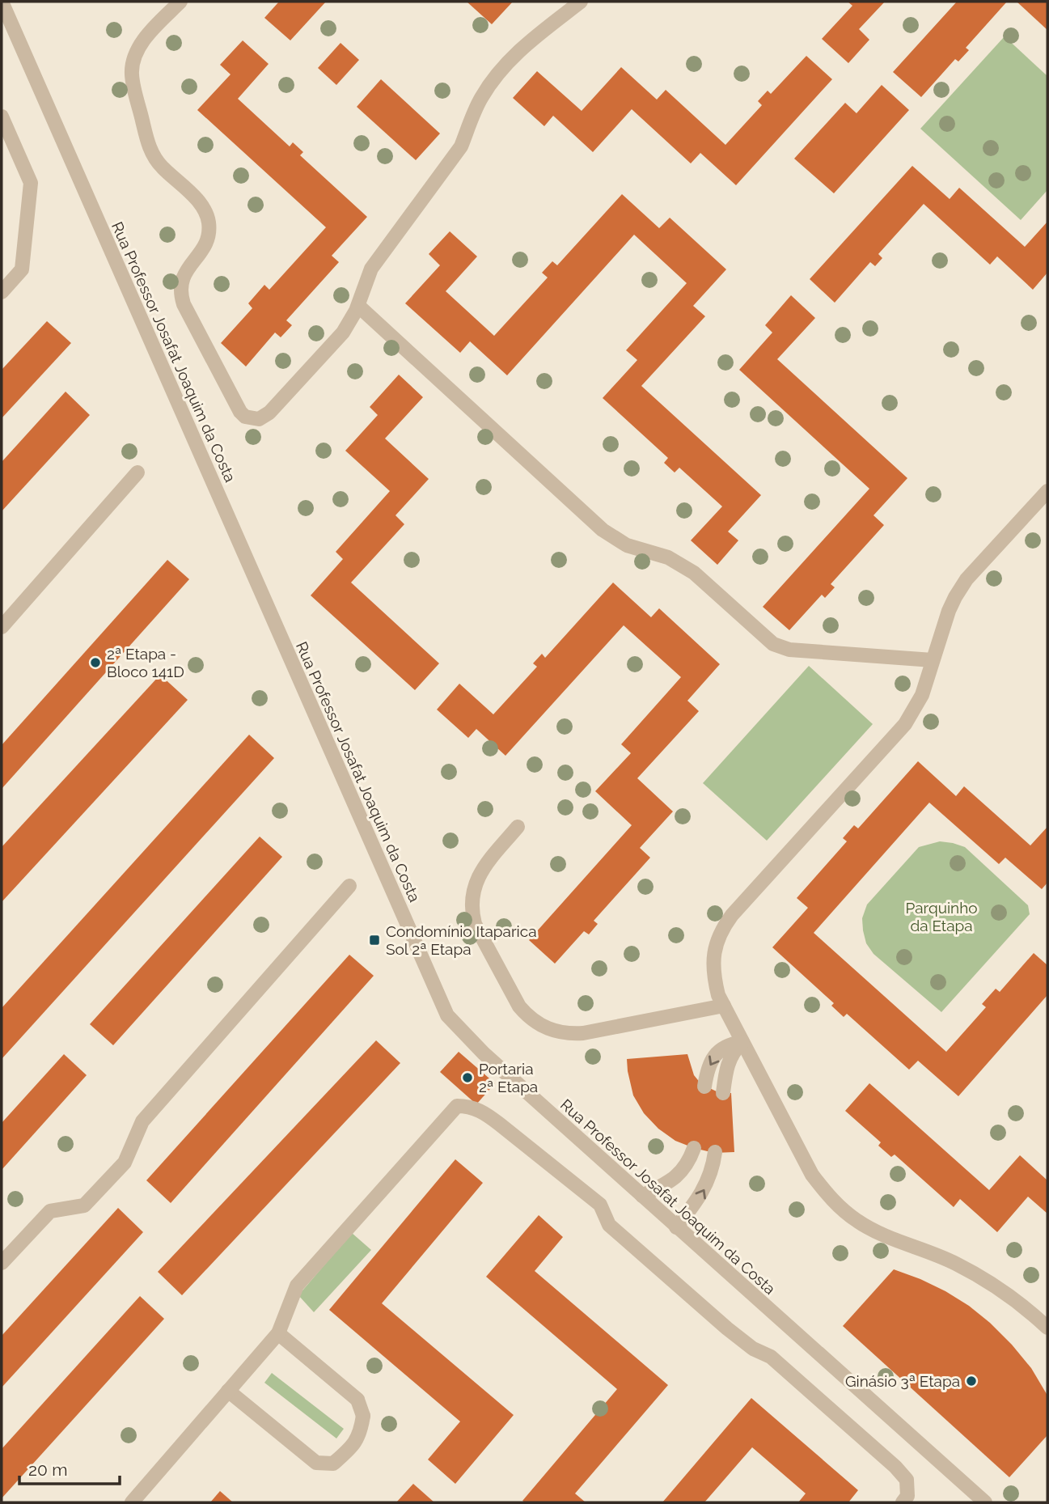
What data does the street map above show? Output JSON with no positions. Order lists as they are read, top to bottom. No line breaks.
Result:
{"streets":{"street":["Rua Professor Josafat Joaquim da Costa"]},"parks":["Parquinho da Etapa"],"places":{"other":["2ª Etapa - Bloco 141D","Portaria 2ª Etapa","Ginásio 3ª Etapa"],"transit":["Condomínio Itaparica Sol 2ª Etapa"]},"scale_bar":"20 m"}
